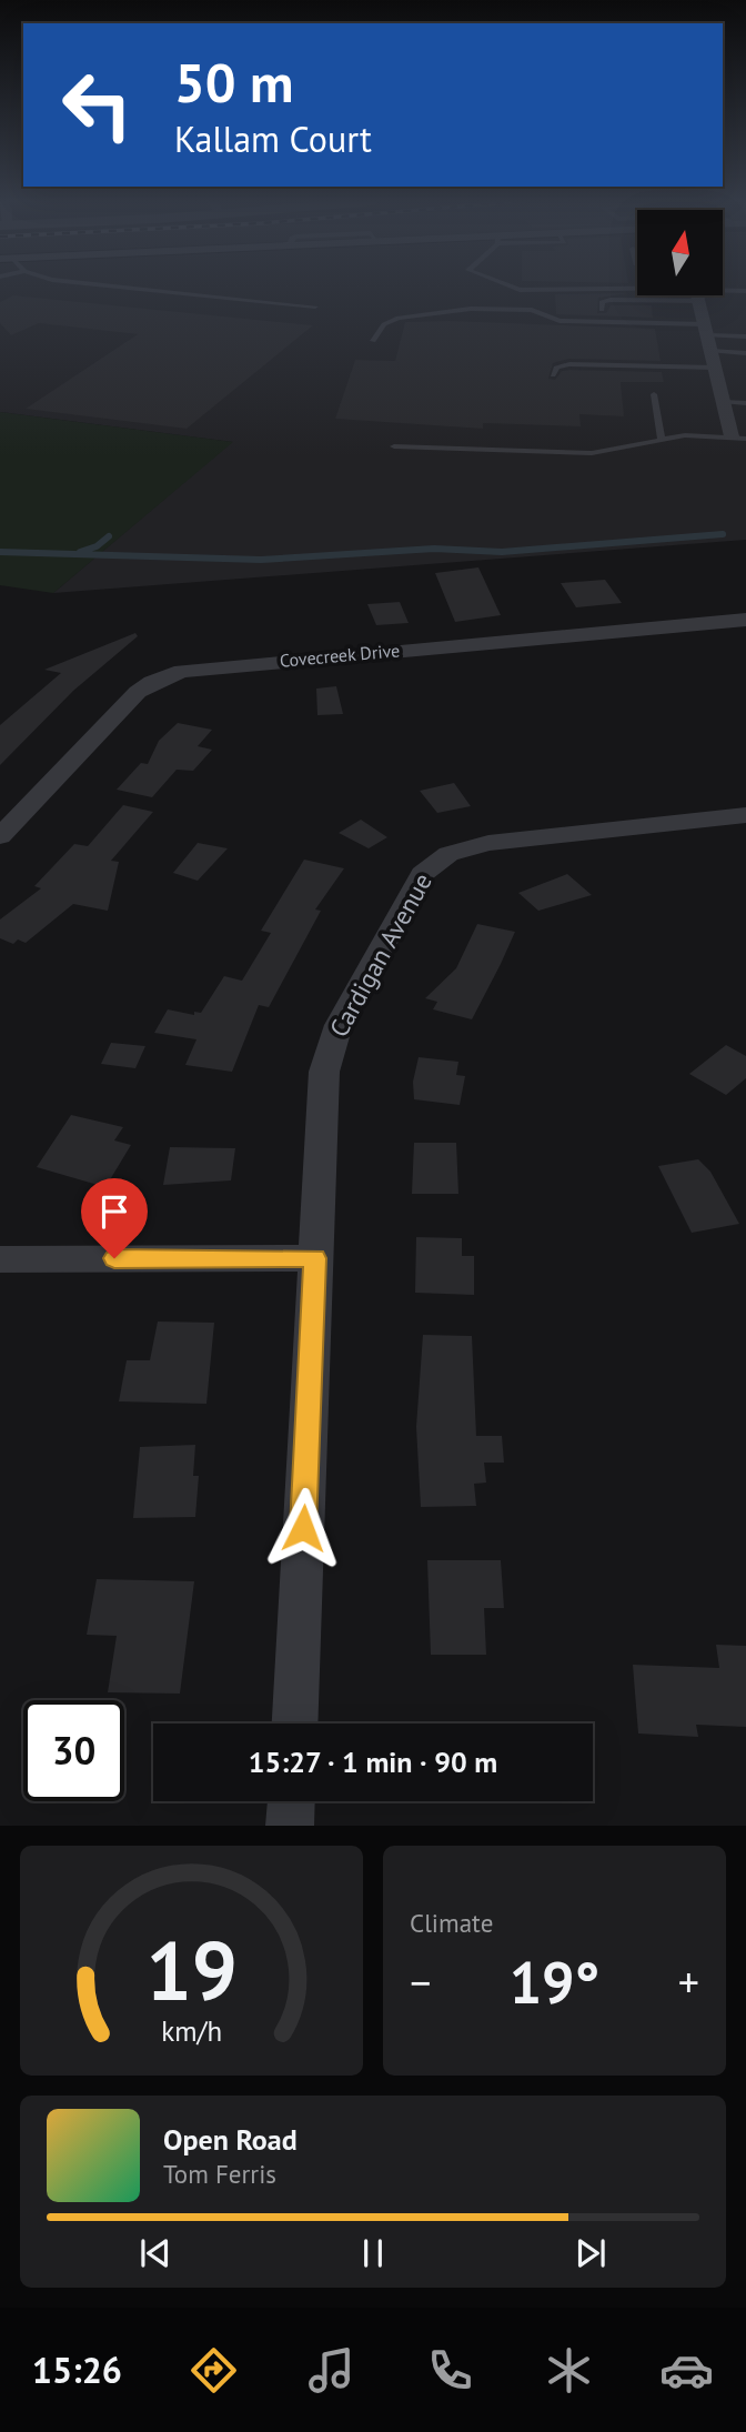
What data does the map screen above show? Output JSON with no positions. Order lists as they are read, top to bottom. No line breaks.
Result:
{"streets":{"street":["Covecreek Drive","Cardigan Avenue"]},"north":"top","page":{"turn":["50 m","Kallam Court"],"limit":"30","trip":"15:27 · 1 min · 90 m","tile":"Climate","heat":["−","19°","+"],"song":["Open Road","Tom Ferris"],"tabs":"15:26","gauge":["19","km/h"]}}
